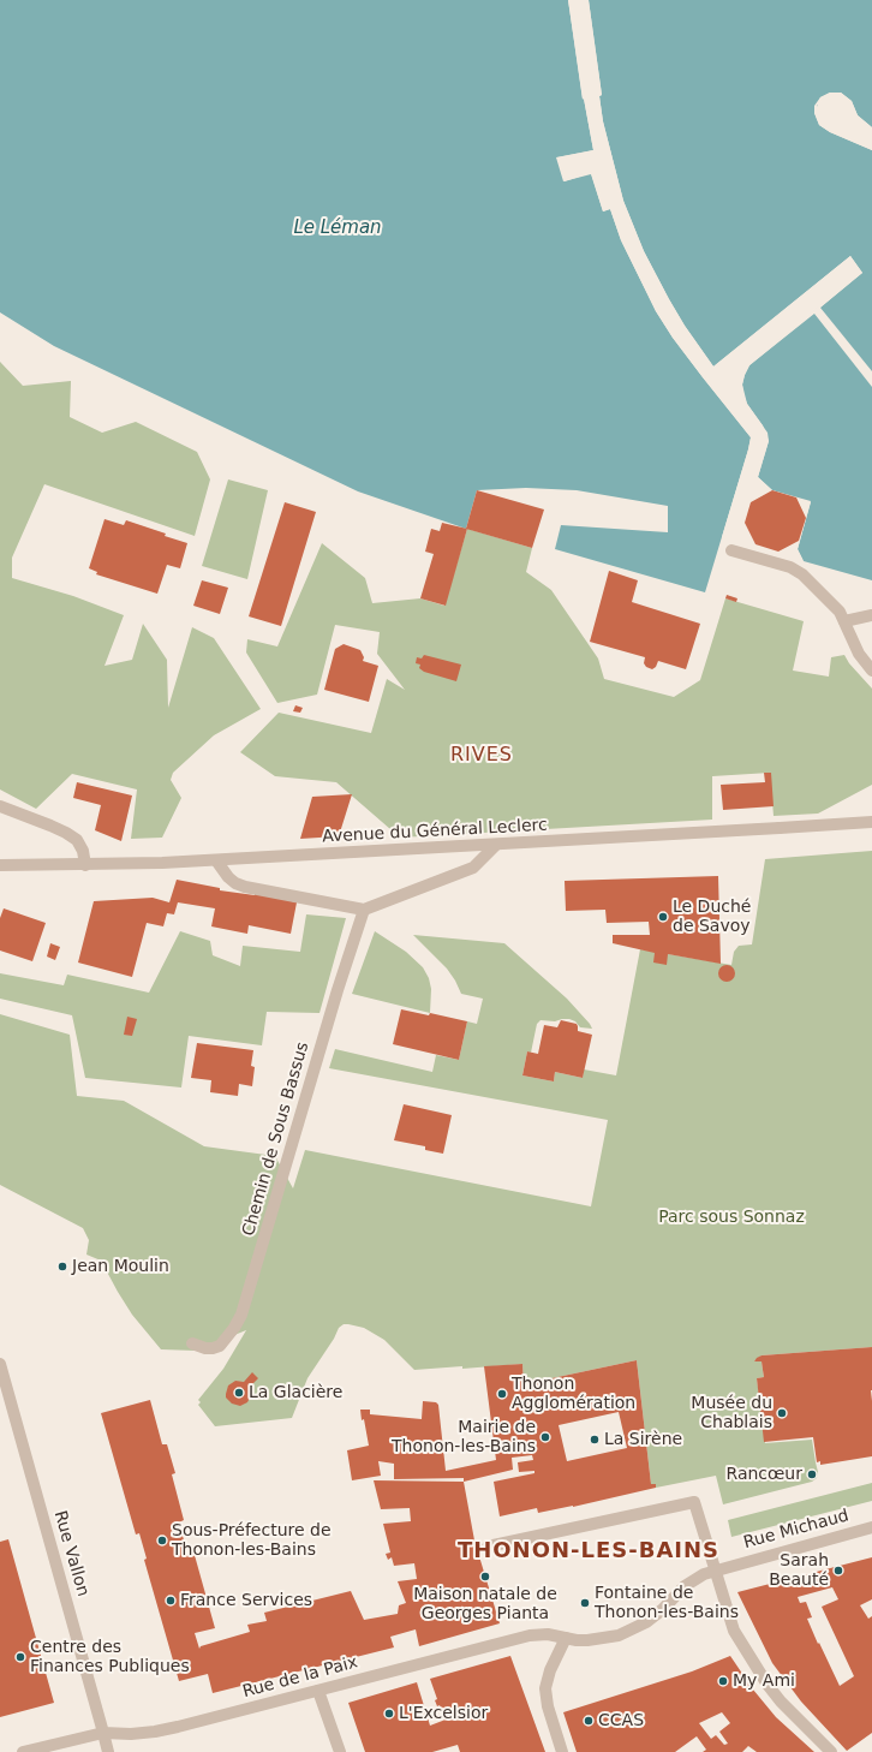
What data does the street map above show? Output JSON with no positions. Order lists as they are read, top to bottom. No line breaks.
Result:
{"streets":{"street":["Avenue du Général Leclerc","Chemin de Sous Bassus","Rue Michaud","Rue Vallon","Rue de la Paix"]},"crossings":[["Rue Michaud","Rue de la Paix"],["Rue Vallon","Rue de la Paix"]],"districts":["RIVES","THONON-LES-BAINS"],"water":["Le Léman"],"parks":["Parc sous Sonnaz"],"places":["Le Duché de Savoy","Jean Moulin","La Glacière","Thonon Agglomération","Musée du Chablais","Mairie de Thonon-les-Bains","La Sirène","Rancœur","Sous-Préfecture de Thonon-les-Bains","Sarah Beauté","Maison natale de Georges Pianta","France Services","Fontaine de Thonon-les-Bains","Centre des Finances Publiques","My Ami","L'Excelsior","CCAS"]}
